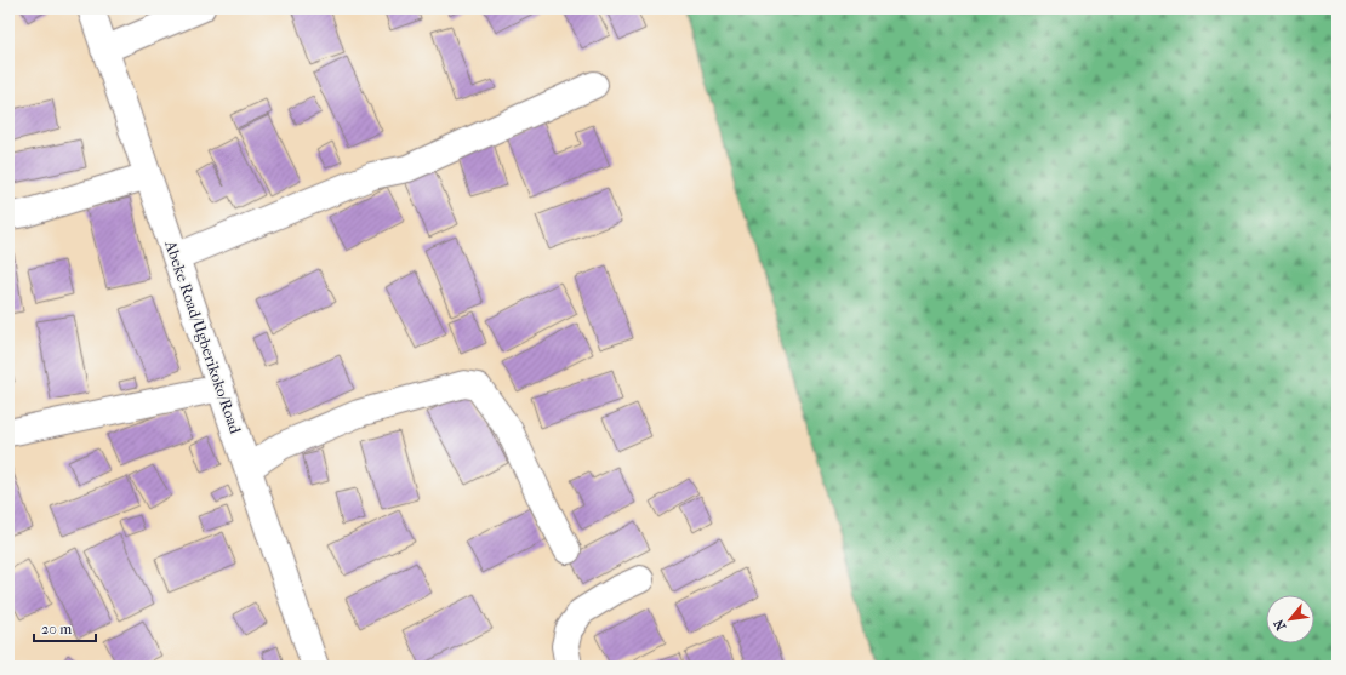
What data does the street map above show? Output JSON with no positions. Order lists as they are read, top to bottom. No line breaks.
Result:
{"streets":{"street":["Abeke Road/Ugberikoko/Road"]},"scale_bar":"20 m","north":"bottom left"}
